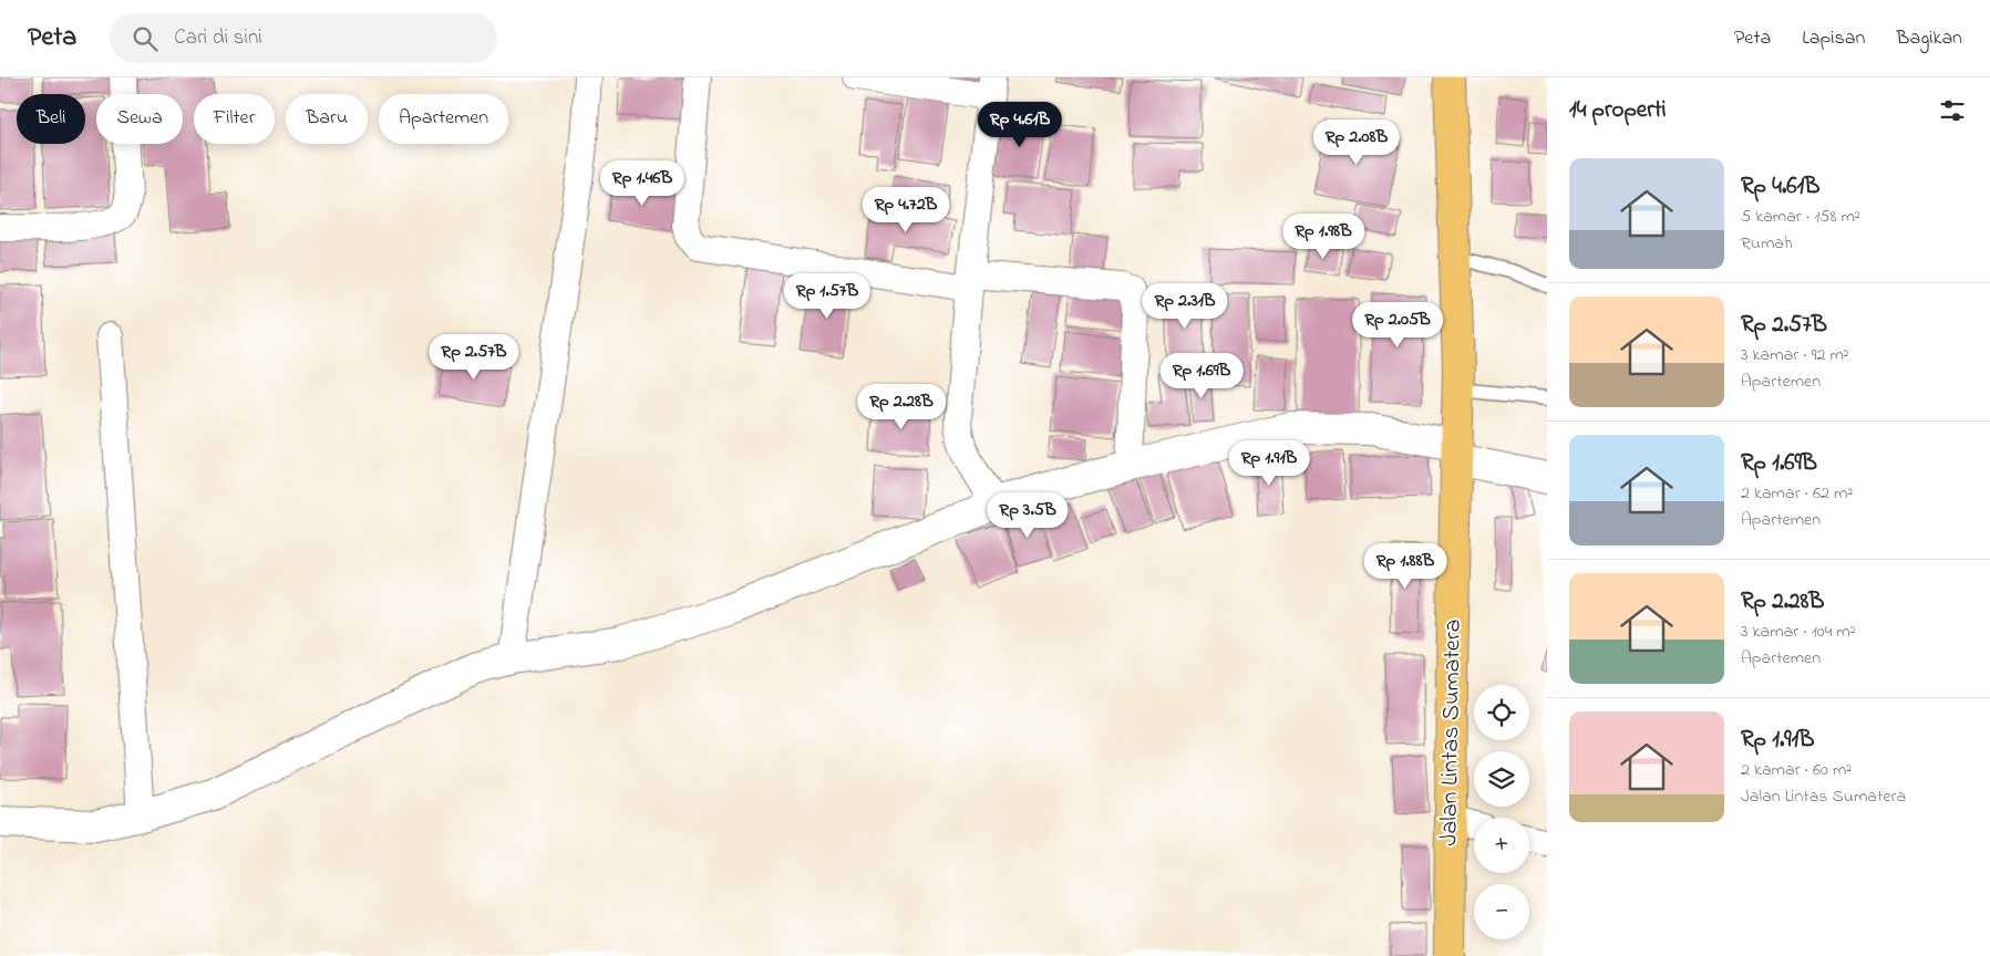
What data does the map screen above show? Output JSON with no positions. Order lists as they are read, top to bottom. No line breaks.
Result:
{"streets":{"highway":["Jalan Lintas Sumatera"]},"page":{"header":"Peta","search":"Cari di sini","nav":["Peta","Lapisan","Bagikan"],"heading":"14 properti","chip":["Beli","Sewa","Filter","Baru","Apartemen"],"price":["Rp 4.61B","Rp 2.08B","Rp 1.46B","Rp 4.72B","Rp 1.98B","Rp 1.57B","Rp 2.31B","Rp 2.05B","Rp 2.57B","Rp 1.69B","Rp 2.28B","Rp 1.91B","Rp 3.5B","Rp 1.88B"],"list":[{"name":"Rp 4.61B","note":"5 kamar · 158 m² · Rumah"},{"name":"Rp 2.57B","note":"3 kamar · 92 m² · Apartemen"},{"name":"Rp 1.69B","note":"2 kamar · 62 m² · Apartemen"},{"name":"Rp 2.28B","note":"3 kamar · 104 m² · Apartemen"},{"name":"Rp 1.91B","note":"2 kamar · 60 m² · Jalan Lintas Sumatera"}],"map_buttons":["+","−"]}}
